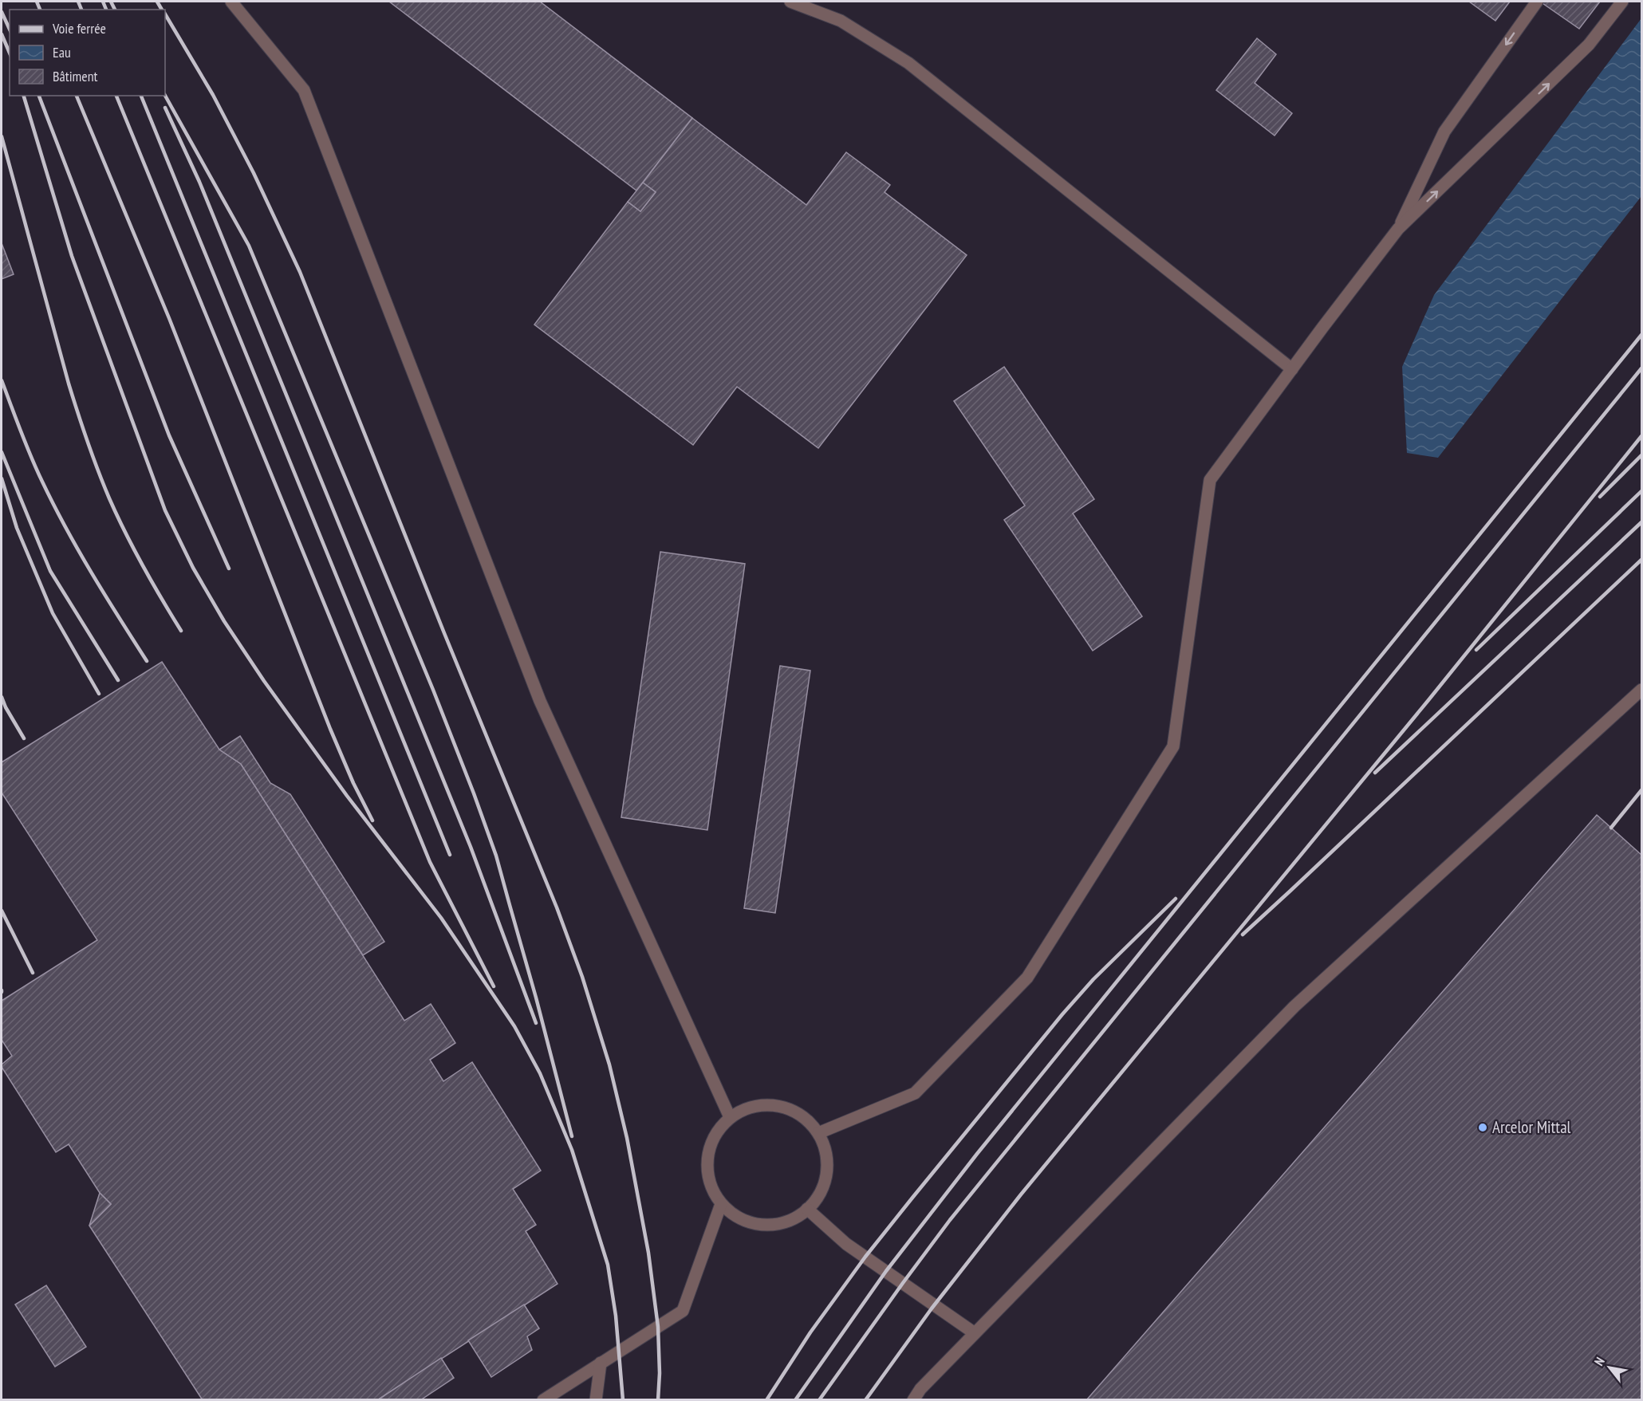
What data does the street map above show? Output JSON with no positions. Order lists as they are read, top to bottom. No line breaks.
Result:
{"places":["Arcelor Mittal"],"legend":["Voie ferrée","Eau","Bâtiment"],"north":"top left"}
